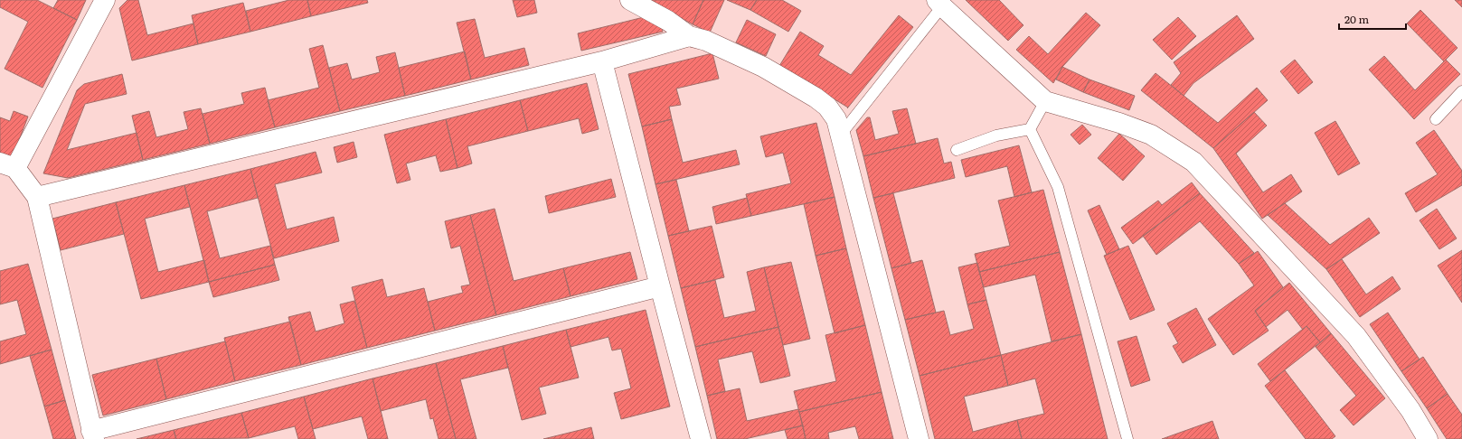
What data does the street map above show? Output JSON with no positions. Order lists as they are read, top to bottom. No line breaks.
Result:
{"scale_bar":"20 m"}
